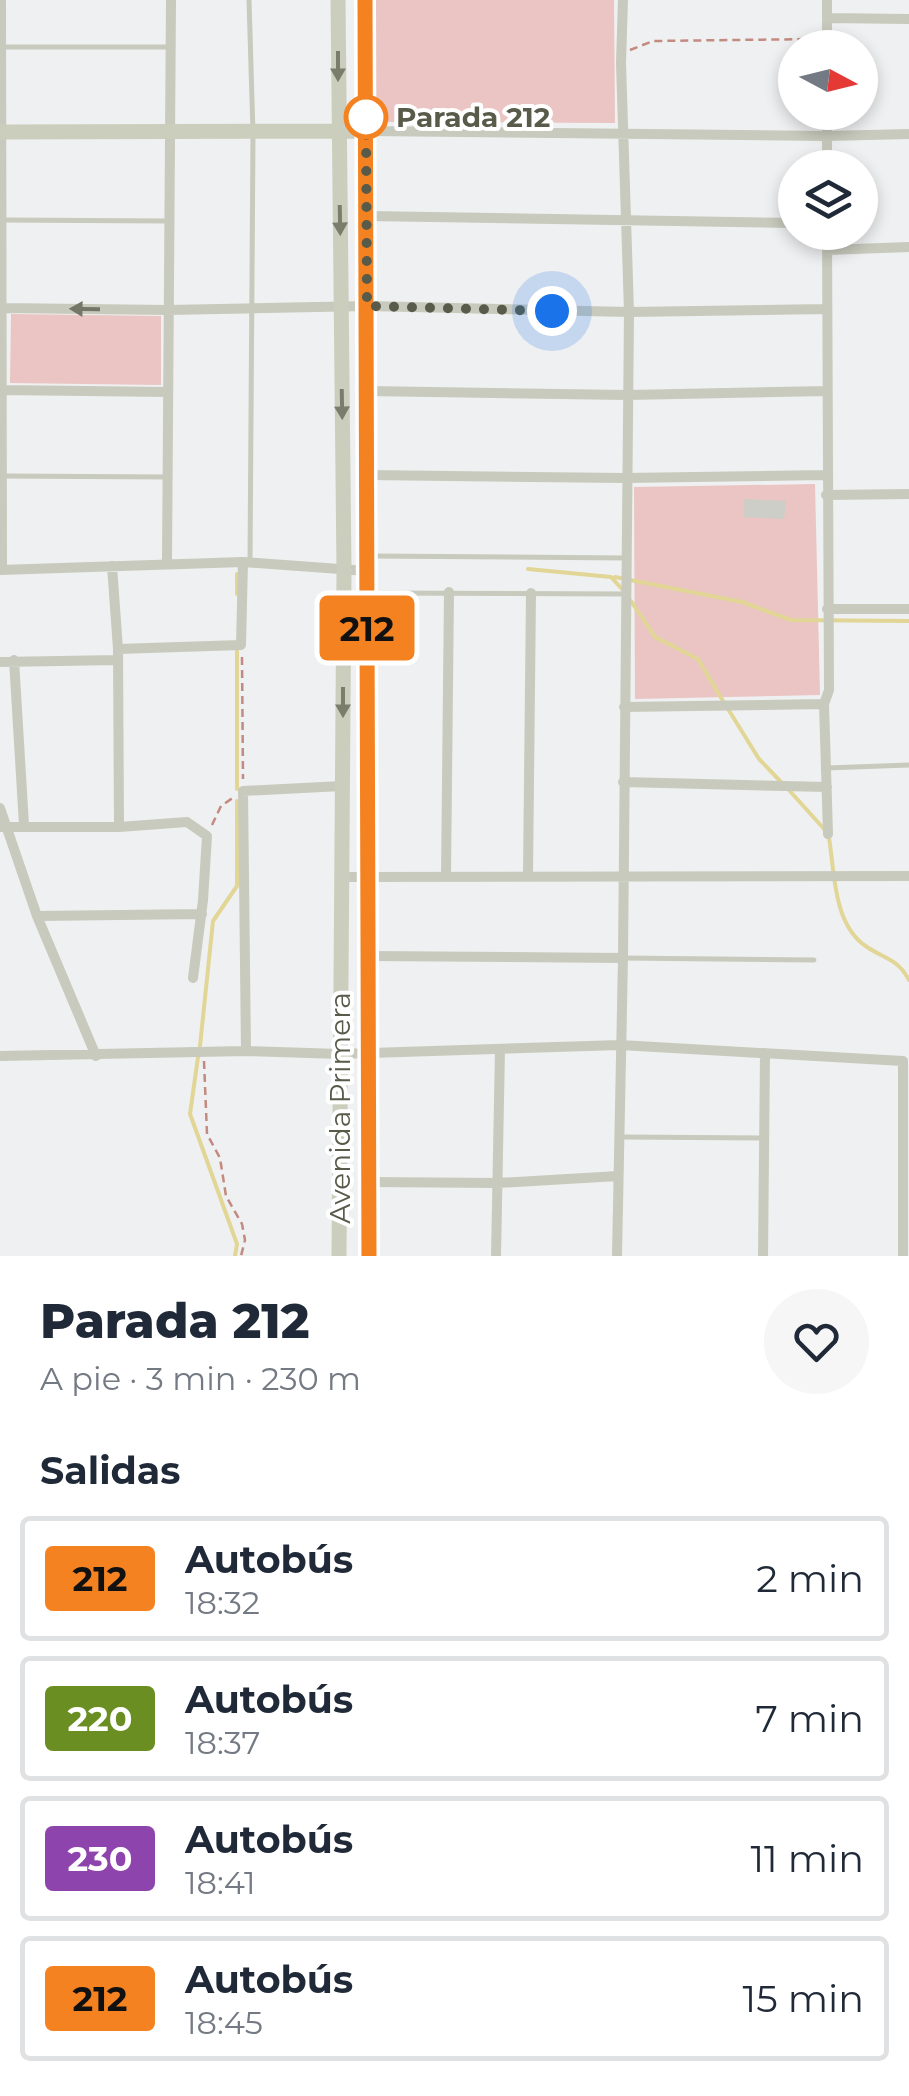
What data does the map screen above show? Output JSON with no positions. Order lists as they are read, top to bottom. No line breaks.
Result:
{"streets":{"main road":["Avenida Primera"]},"places":["Parada 212"],"lines":["bus line 212"],"north":"right","page":{"on_map":"212","heading":[["Parada 212","A pie · 3 min · 230 m"],"Salidas"],"list":[{"mark":"212","name":"Autobús","note":"18:32","value":"2 min"},{"mark":"220","name":"Autobús","note":"18:37","value":"7 min"},{"mark":"230","name":"Autobús","note":"18:41","value":"11 min"},{"mark":"212","name":"Autobús","note":"18:45","value":"15 min"}]}}
